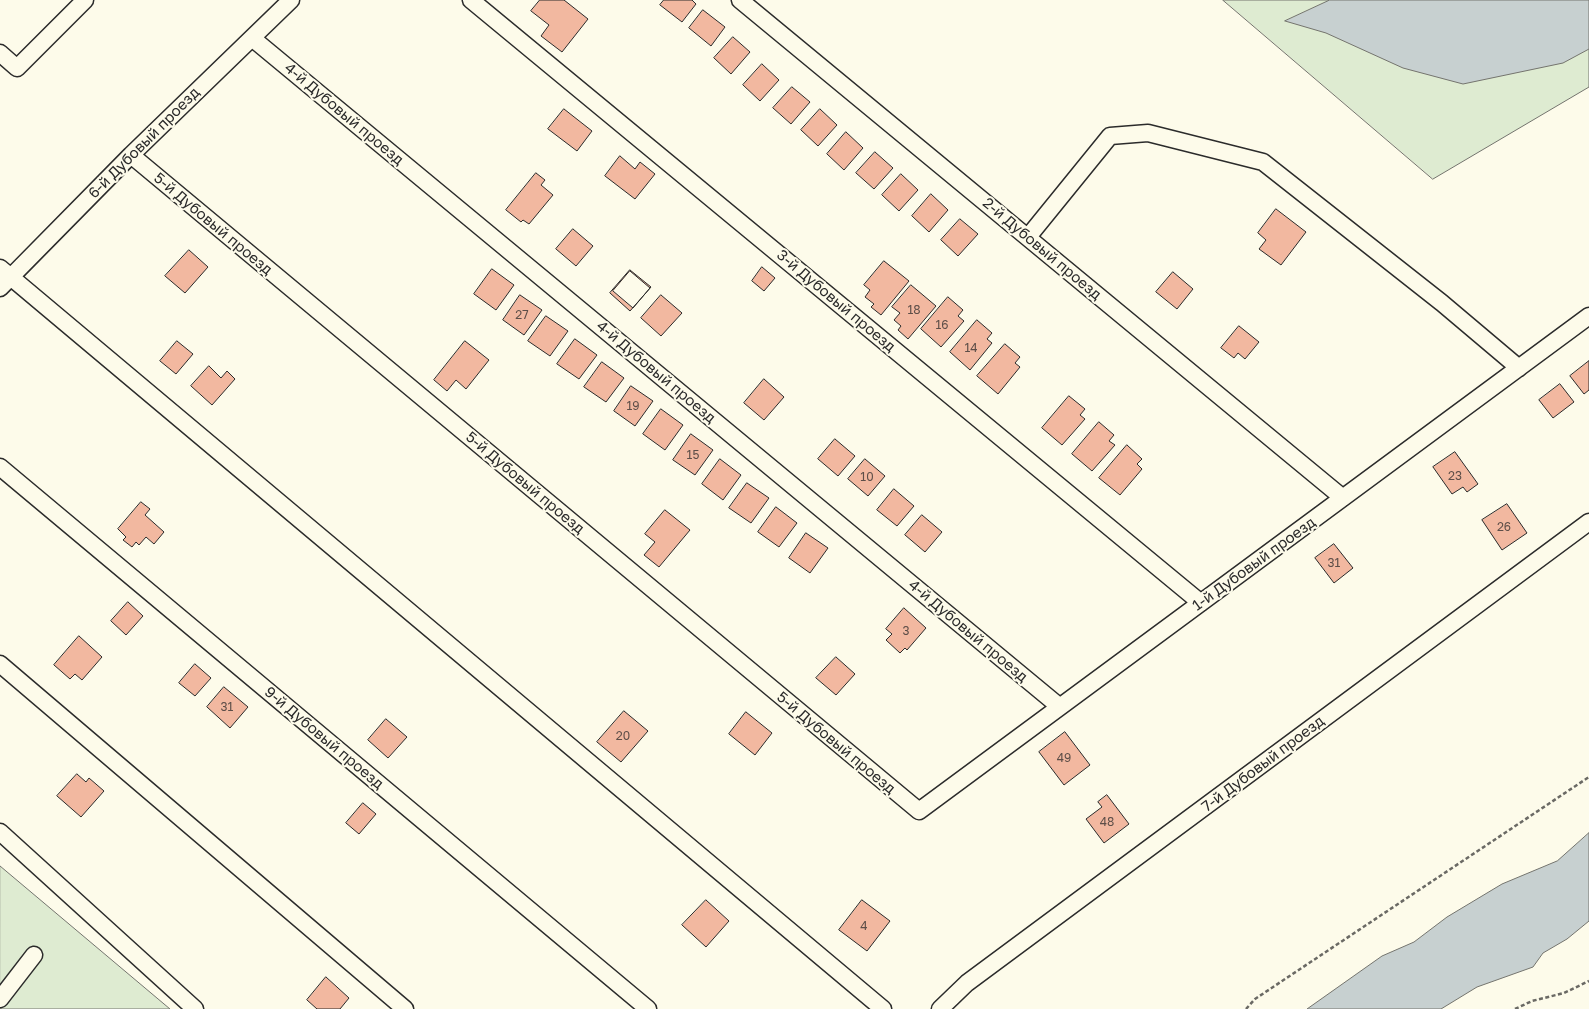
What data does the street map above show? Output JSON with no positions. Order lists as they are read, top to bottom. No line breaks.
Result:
{"streets":{"street":["4-й Дубовый проезд","6-й Дубовый проезд","5-й Дубовый проезд","2-й Дубовый проезд","3-й Дубовый проезд","1-й Дубовый проезд","9-й Дубовый проезд","7-й Дубовый проезд"]},"crossings":[["4-й Дубовый проезд","6-й Дубовый проезд"],["4-й Дубовый проезд","1-й Дубовый проезд"],["6-й Дубовый проезд","5-й Дубовый проезд"],["5-й Дубовый проезд","1-й Дубовый проезд"],["2-й Дубовый проезд","1-й Дубовый проезд"],["3-й Дубовый проезд","1-й Дубовый проезд"]],"house_numbers":["18","27","16","14","19","15","23","10","26","31","3","31","20","49","48","4"]}
